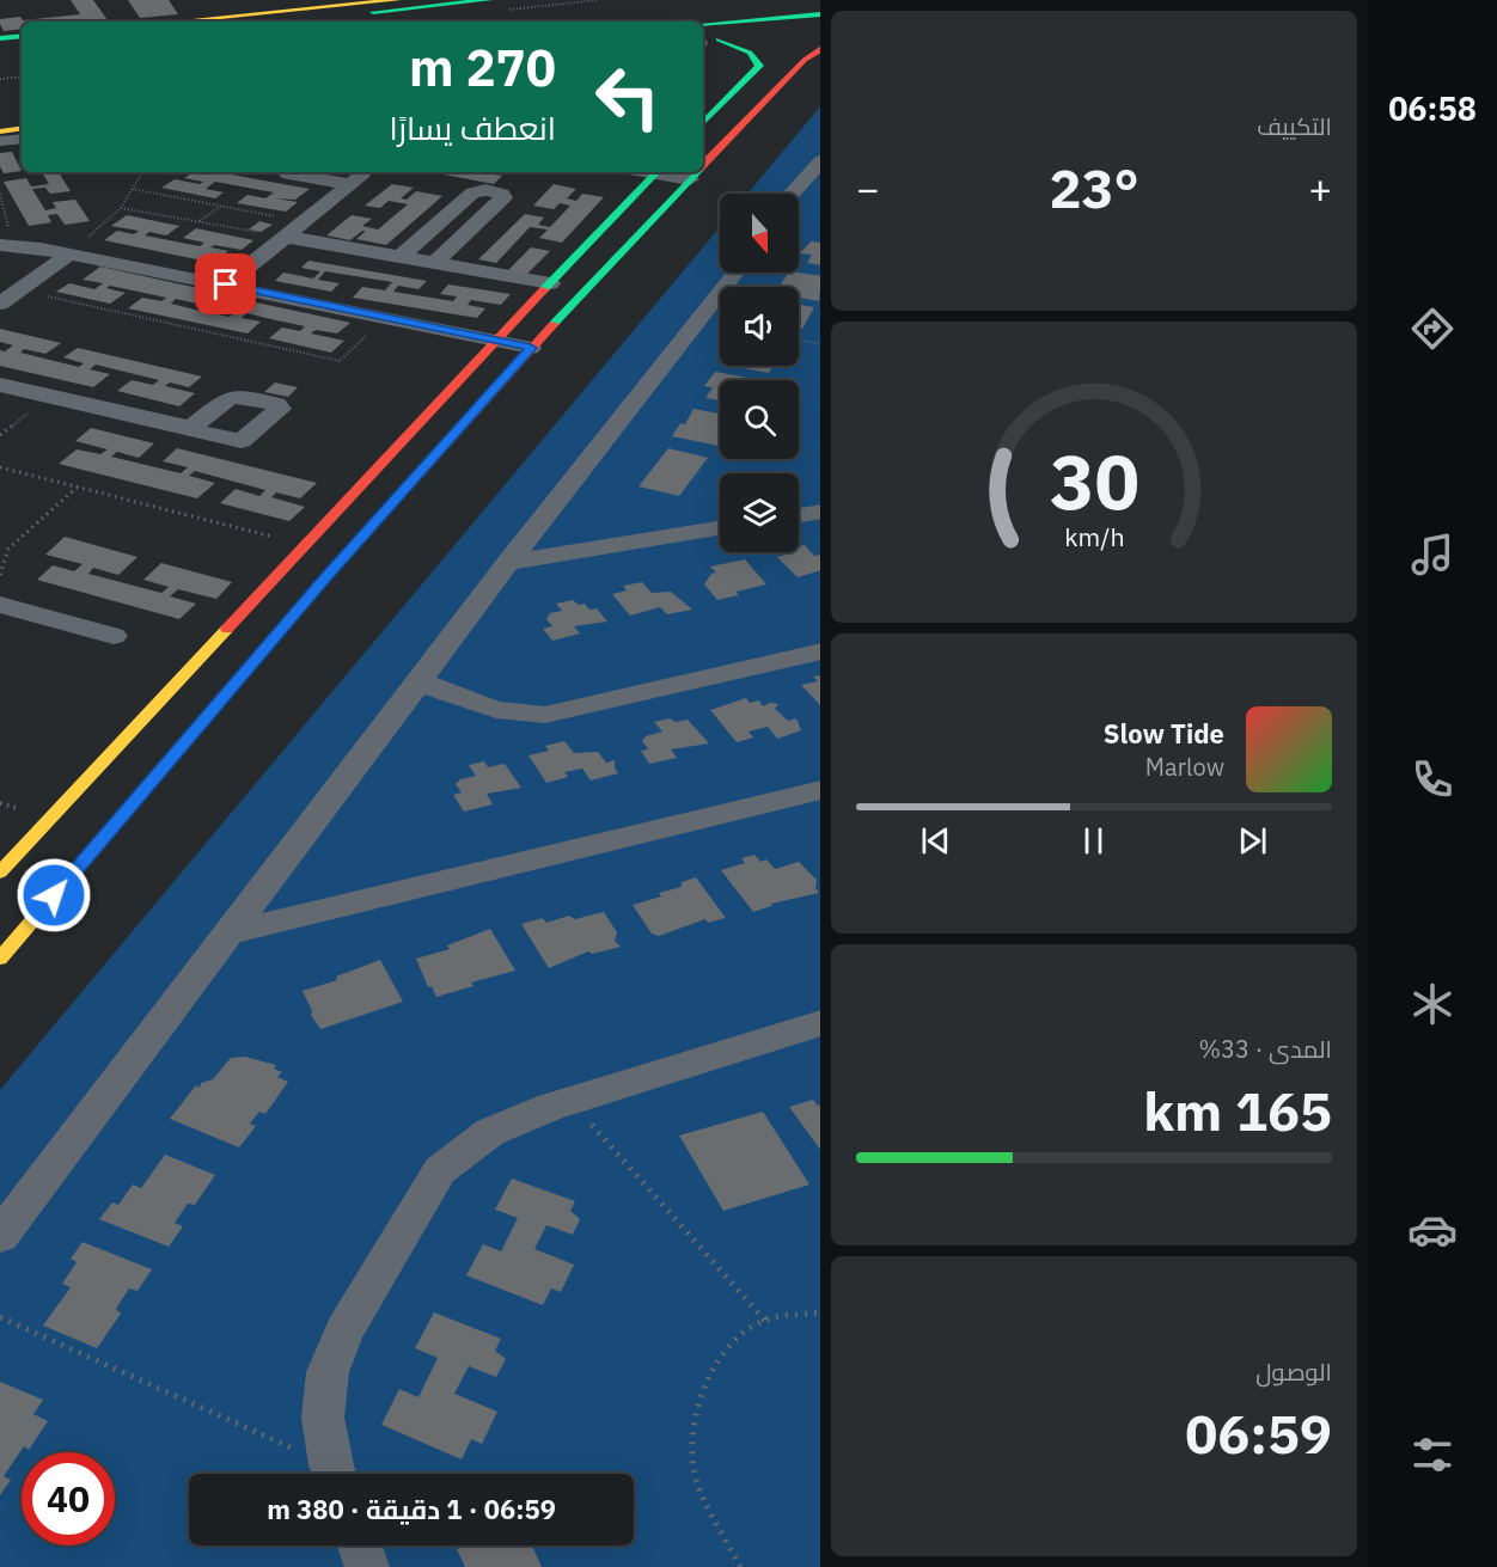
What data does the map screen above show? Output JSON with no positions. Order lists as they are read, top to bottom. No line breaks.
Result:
{"north":"bottom","page":{"tabs":"06:58","tile":["التكييف",["المدى · 33%","165 km"],["الوصول","06:59"]],"turn":["270 m","انعطف يسارًا"],"heat":["−","23°","+"],"song":["Slow Tide","Marlow"],"limit":"40","trip":"06:59 · 1 دقيقة · 380 m","gauge":["30","km/h"]}}
